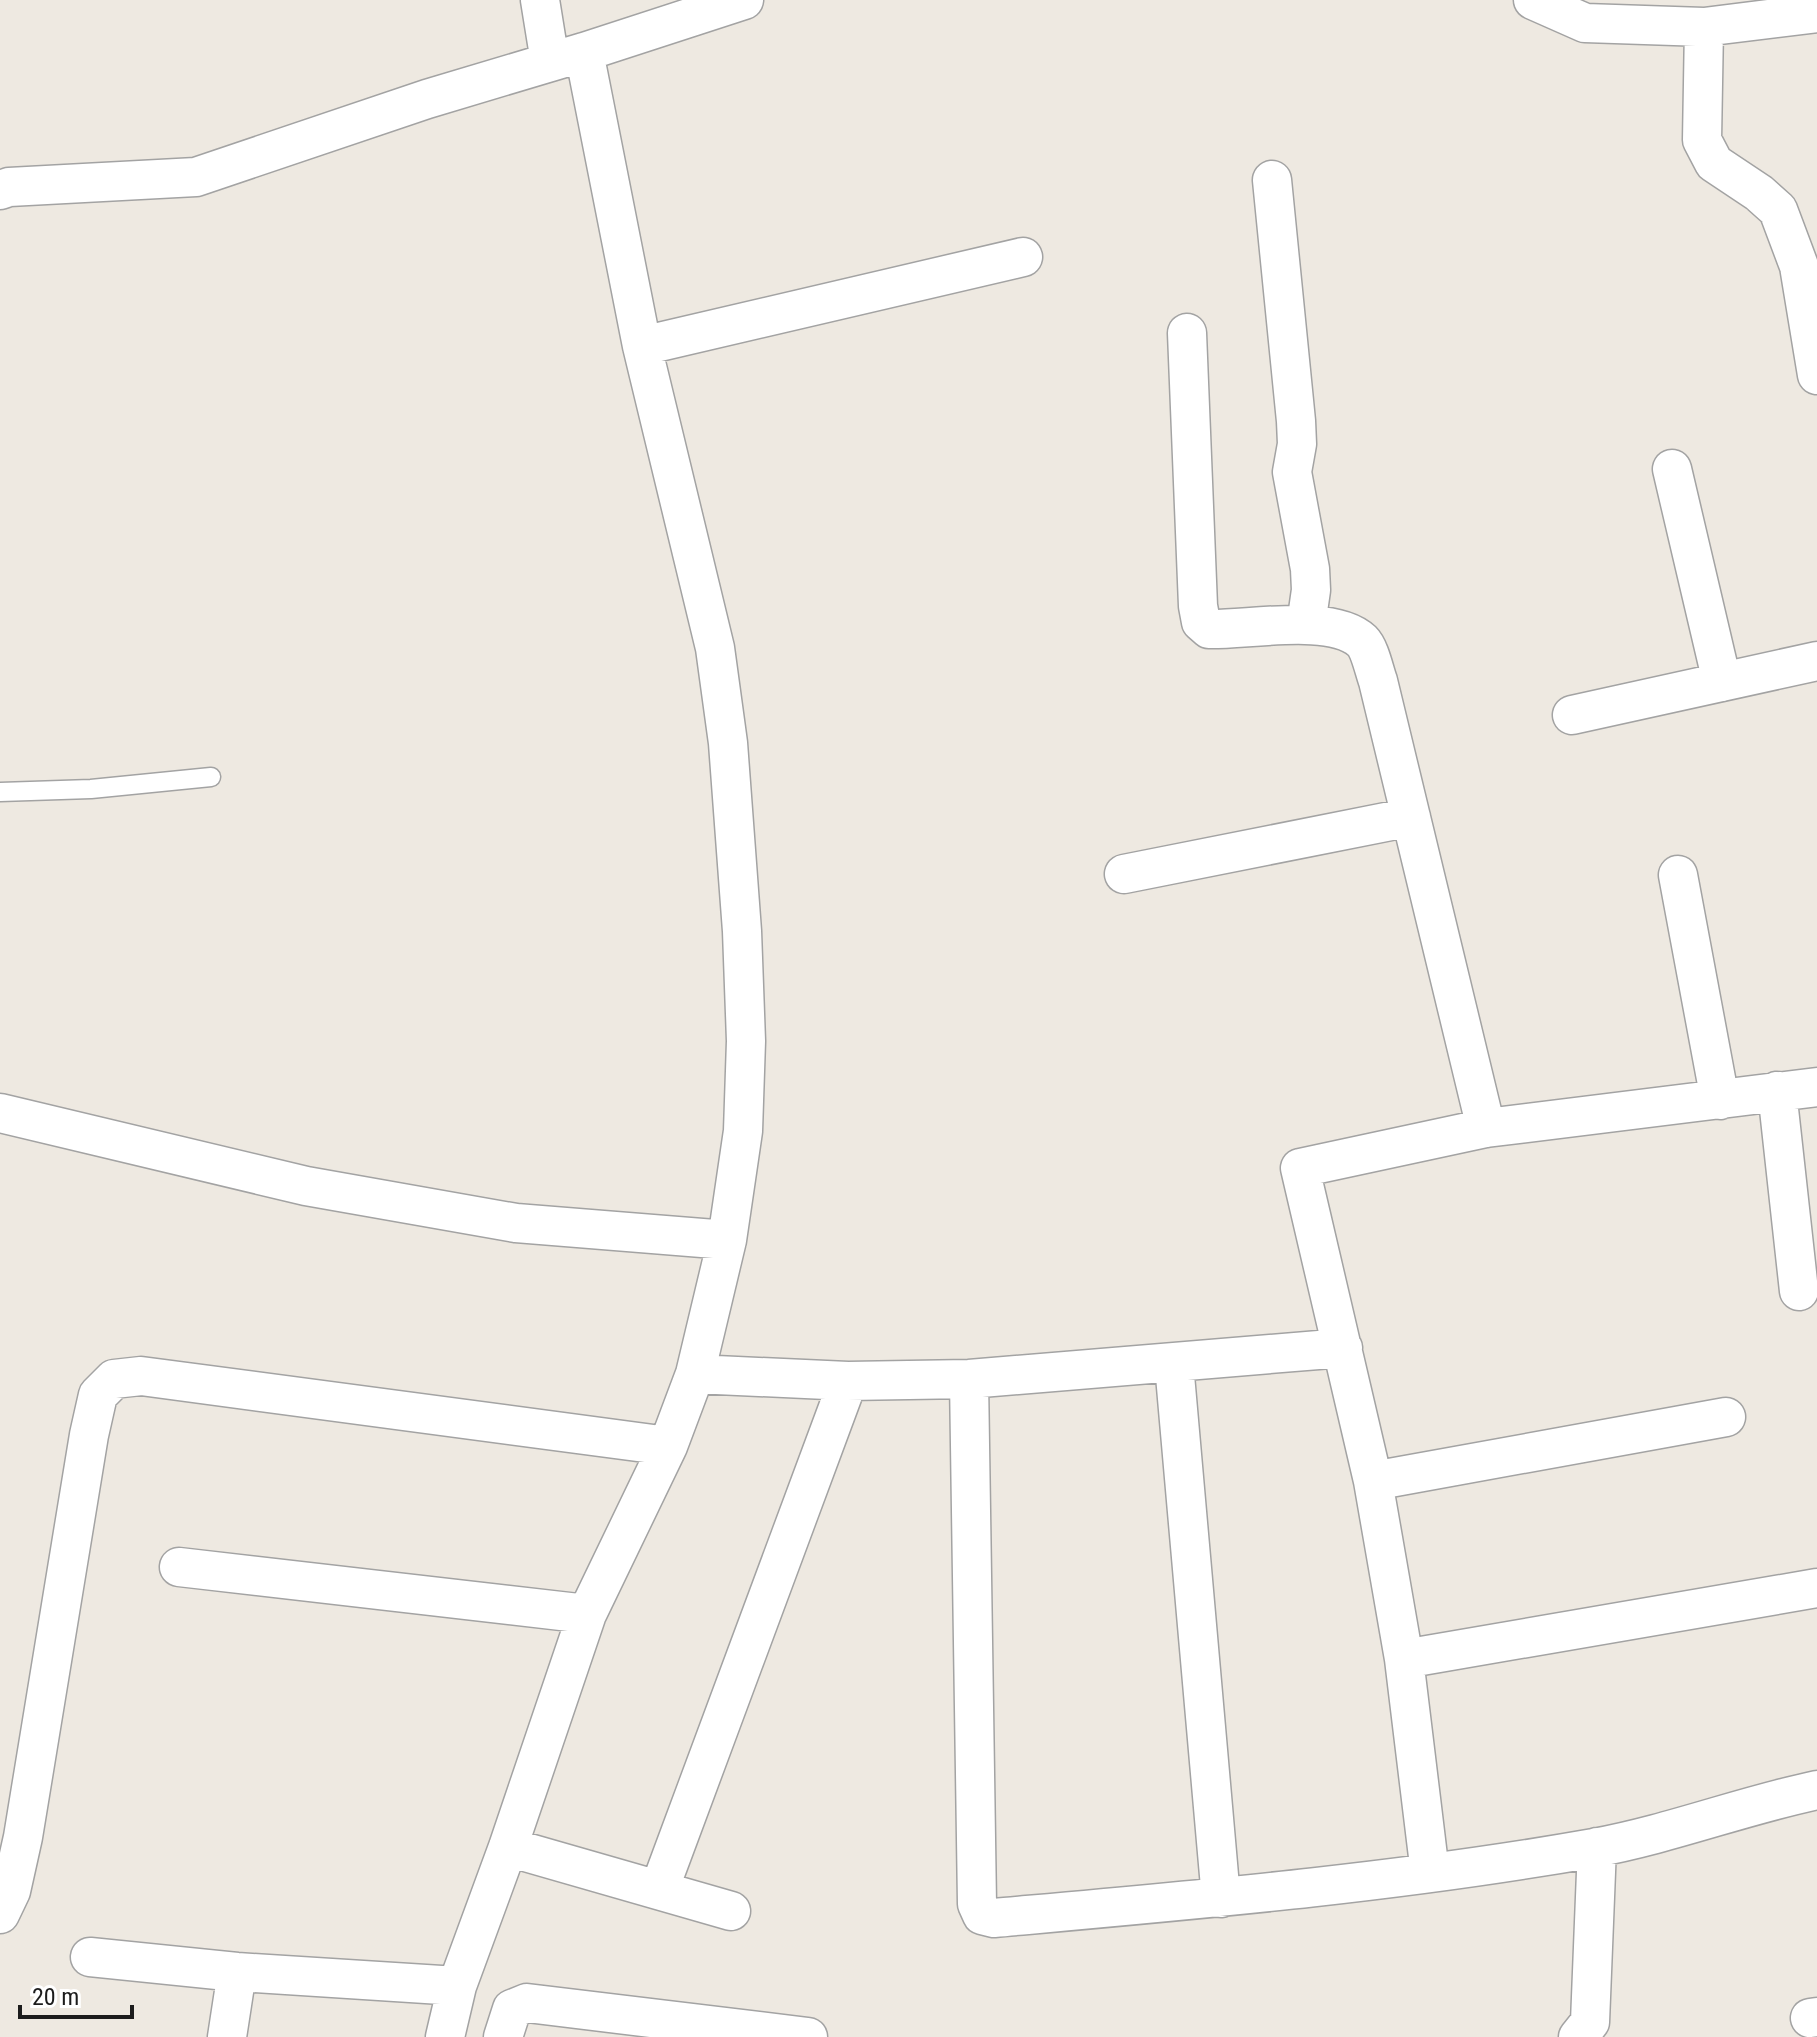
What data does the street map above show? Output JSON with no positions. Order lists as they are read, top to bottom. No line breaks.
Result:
{"scale_bar":"20 m"}
